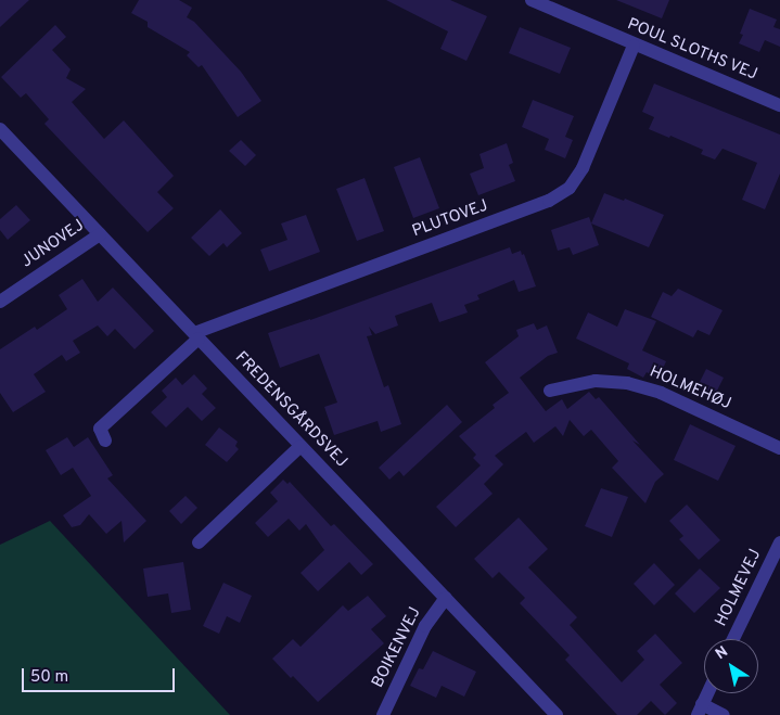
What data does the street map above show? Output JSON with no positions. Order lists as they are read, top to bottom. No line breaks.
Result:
{"streets":{"street":["POUL SLOTHS VEJ","PLUTOVEJ","JUNOVEJ","HOLMEHØJ","FREDENSGÅRDSVEJ","HOLMEVEJ","BOIKENVEJ"]},"crossings":[["POUL SLOTHS VEJ","PLUTOVEJ"],["PLUTOVEJ","FREDENSGÅRDSVEJ"],["JUNOVEJ","FREDENSGÅRDSVEJ"],["FREDENSGÅRDSVEJ","BOIKENVEJ"]],"scale_bar":"50 m","north":"top left"}
